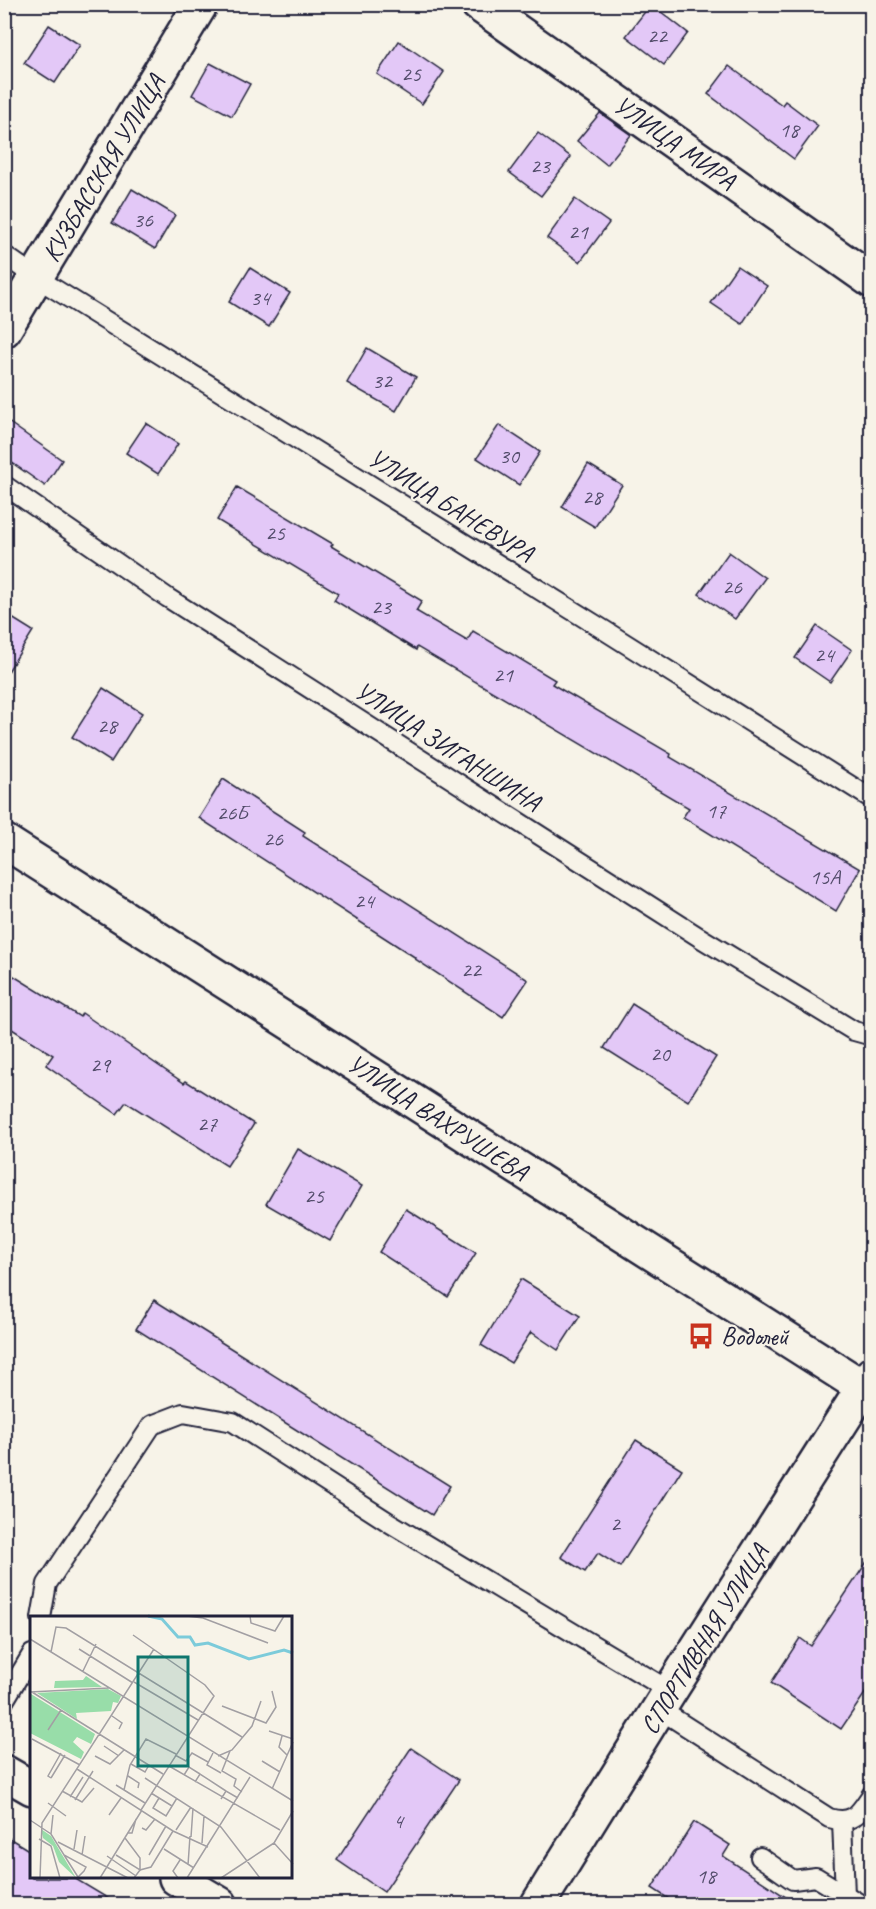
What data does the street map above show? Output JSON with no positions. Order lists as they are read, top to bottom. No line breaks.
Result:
{"streets":{"street":["УЛИЦА МИРА","КУЗБАССКАЯ УЛИЦА","УЛИЦА ВАХРУШЕВА","СПОРТИВНАЯ УЛИЦА"],"lane":["УЛИЦА БАНЕВУРА","УЛИЦА ЗИГАНШИНА"]},"crossings":[["КУЗБАССКАЯ УЛИЦА","УЛИЦА БАНЕВУРА"],["УЛИЦА ВАХРУШЕВА","СПОРТИВНАЯ УЛИЦА"]],"places":{"bus stop":["Водолей"]},"house_numbers":["22","25","18","23","36","21","34","32","30","28","25","26","23","24","21","28","17","26Б","26","15А","24","22","20","29","27","25","2","4","18"]}
